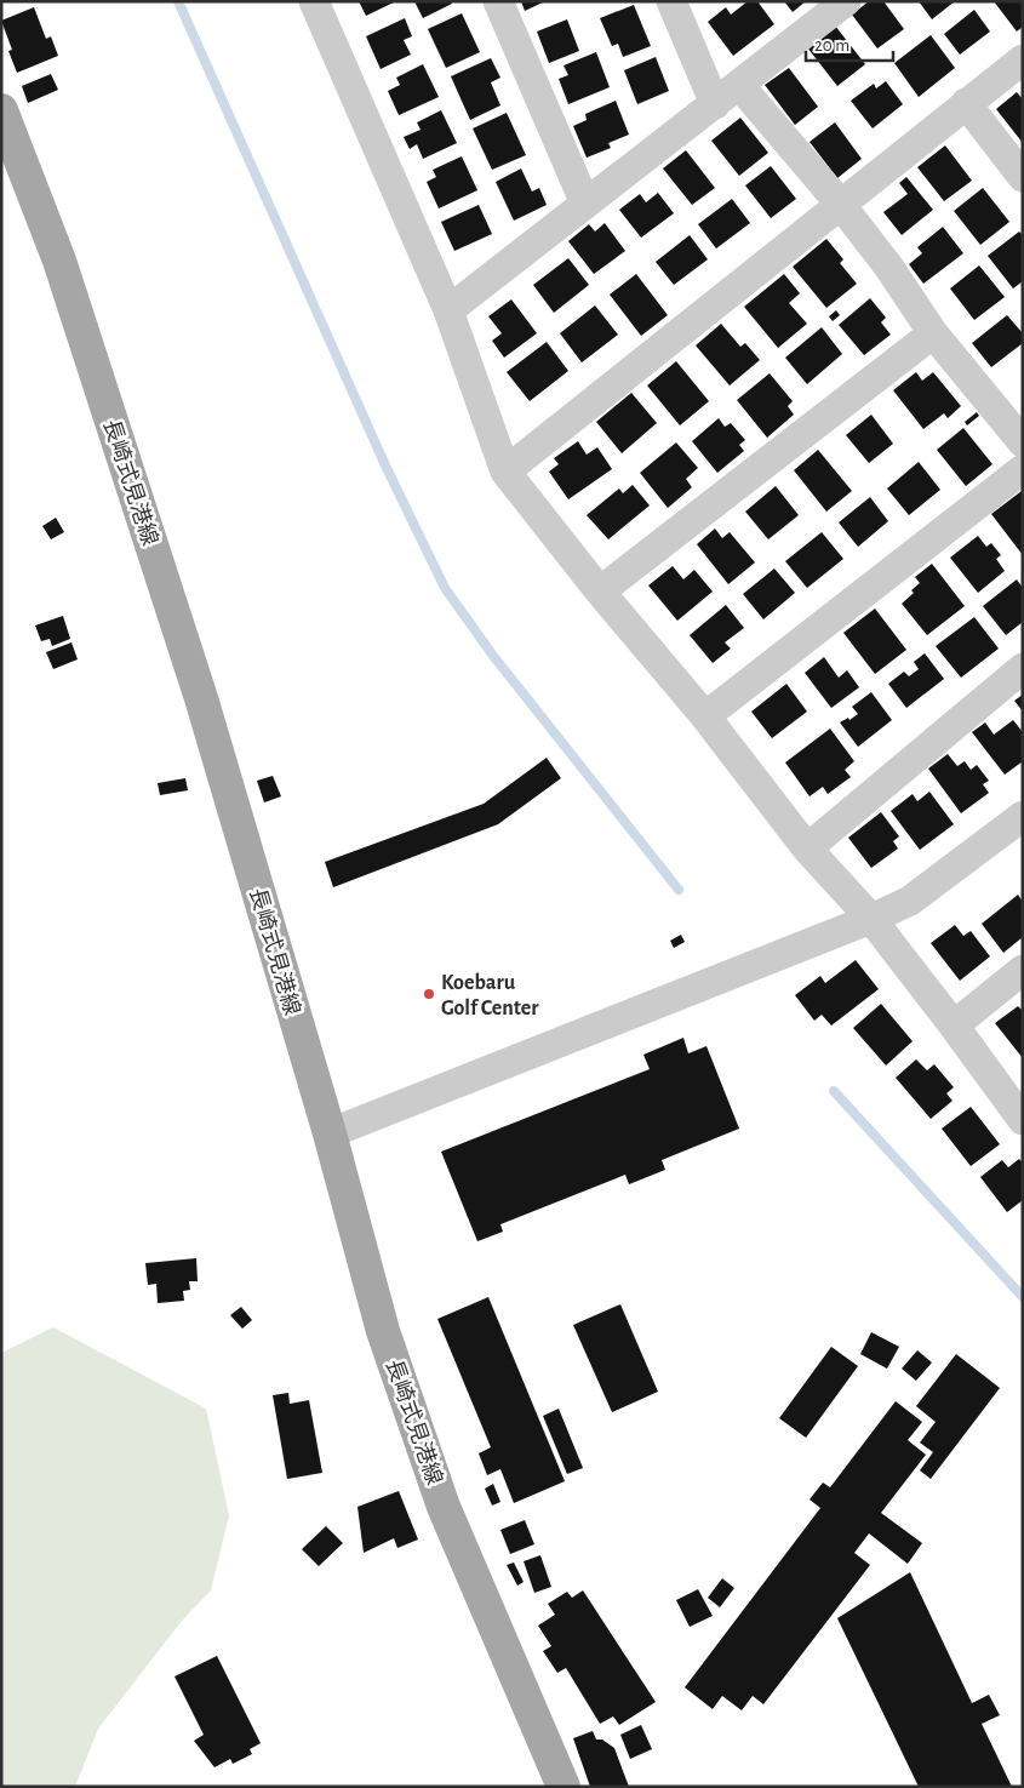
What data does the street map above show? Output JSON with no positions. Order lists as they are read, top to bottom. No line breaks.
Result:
{"streets":{"main road":["長崎式見港線"]},"places":["Koebaru Golf Center"],"scale_bar":"20 m"}
